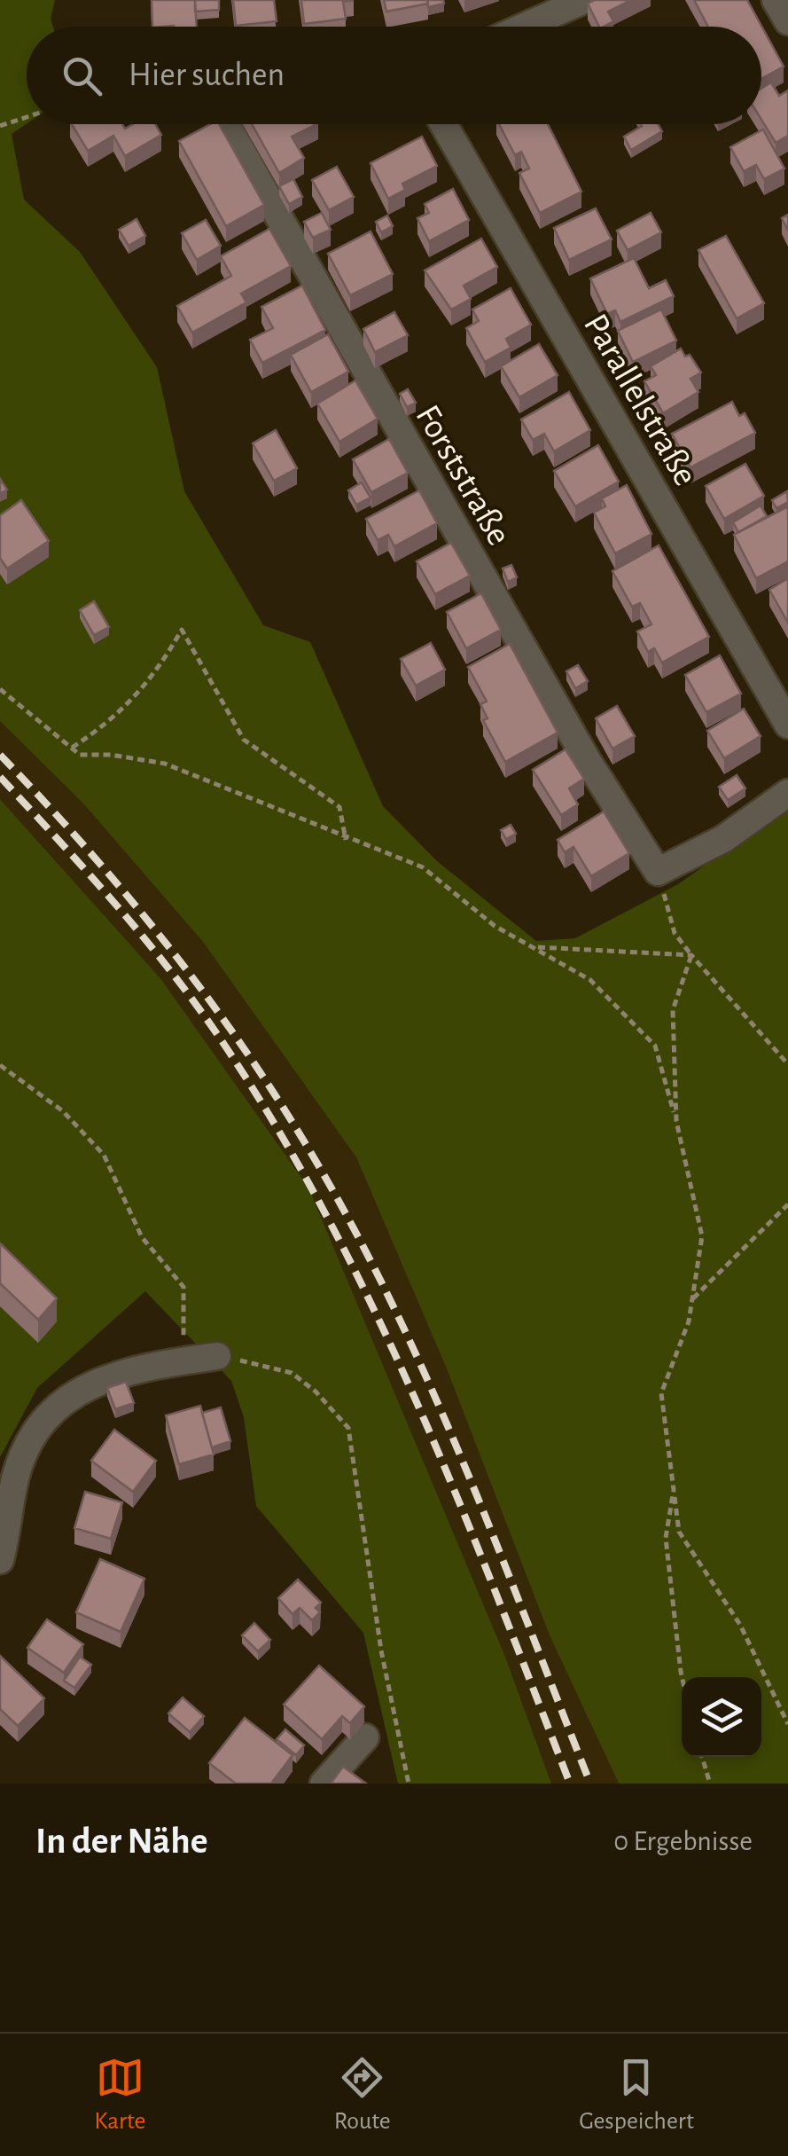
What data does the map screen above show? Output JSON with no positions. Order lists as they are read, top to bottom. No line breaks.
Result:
{"streets":{"street":["Parallelstraße","Forststraße"]},"page":{"search":"Hier suchen","heading":["In der Nähe","0 Ergebnisse"],"nav":["Karte","Route","Gespeichert"]}}
